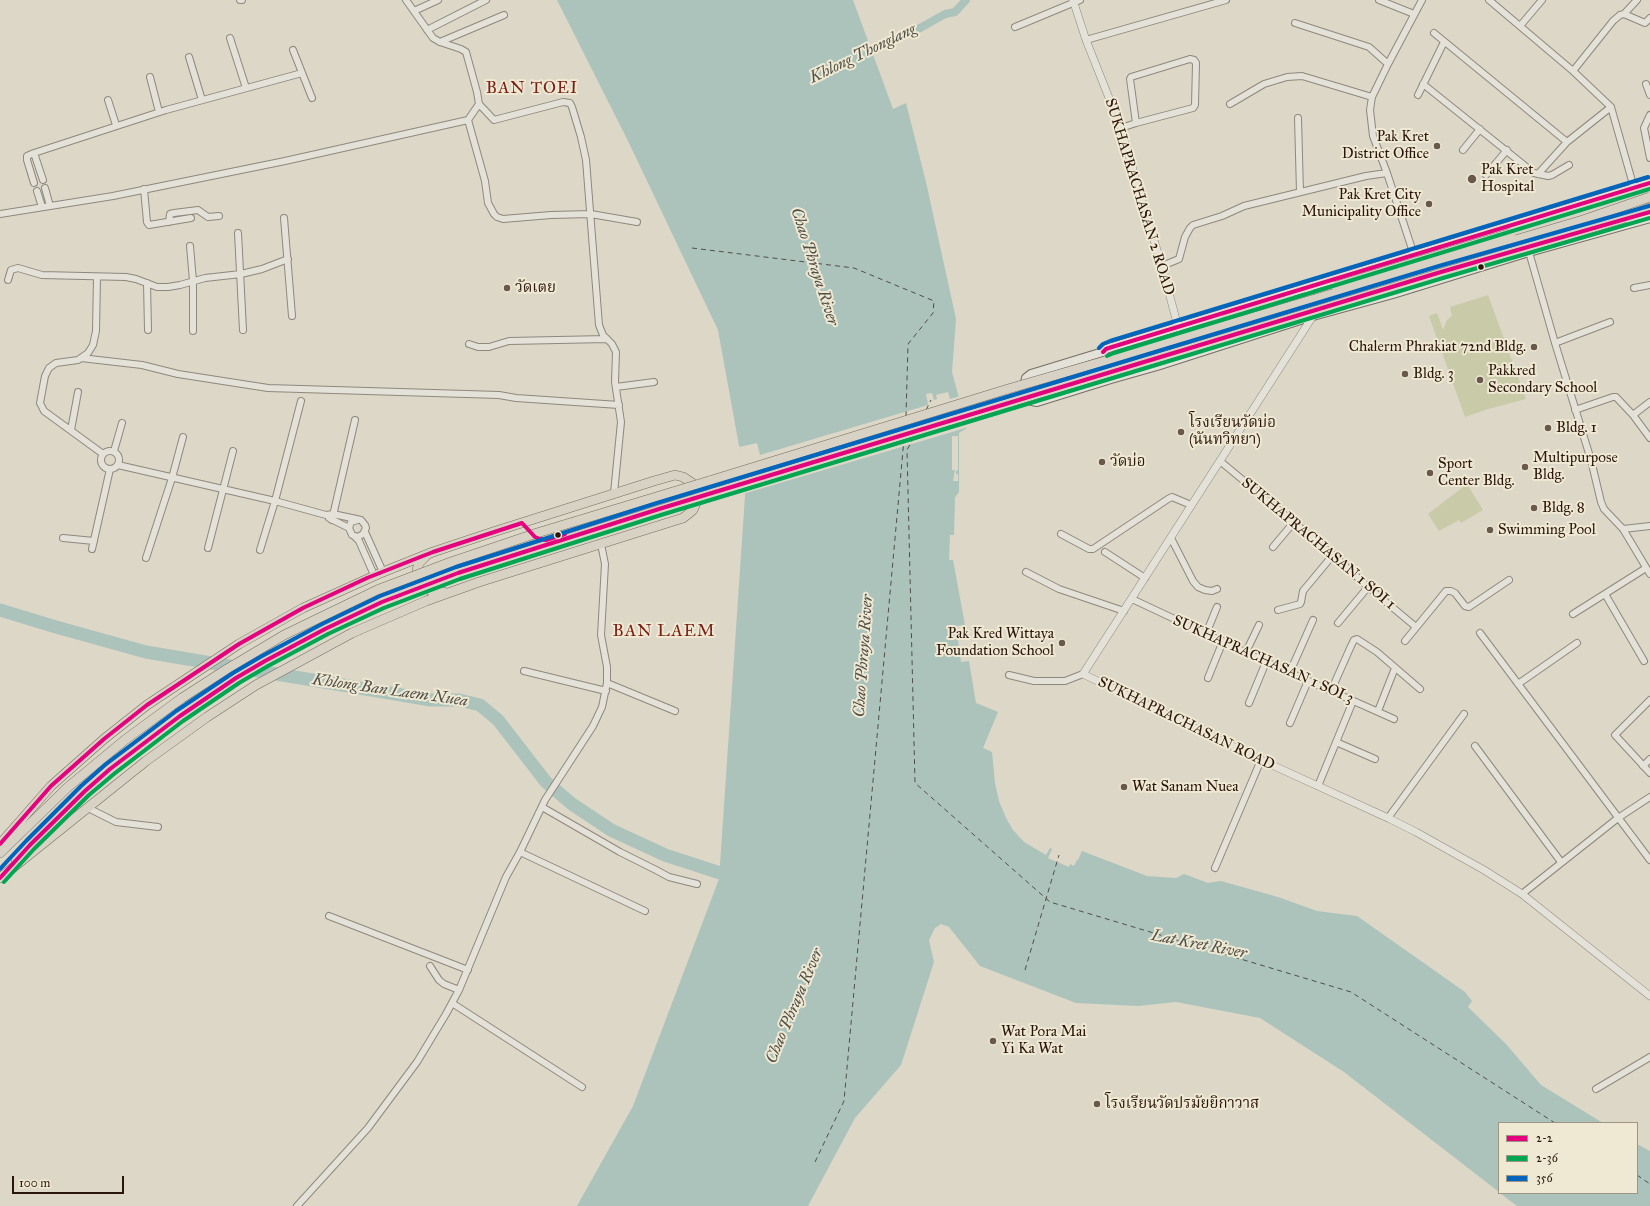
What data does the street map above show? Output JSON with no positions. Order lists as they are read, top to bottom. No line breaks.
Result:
{"streets":{"street":["SUKHAPRACHASAN 2 ROAD","SUKHAPRACHASAN 1 SOI 1","SUKHAPRACHASAN 1 SOI 3","SUKHAPRACHASAN ROAD"]},"crossings":[["SUKHAPRACHASAN 1 SOI 1","SUKHAPRACHASAN ROAD"],["SUKHAPRACHASAN 1 SOI 3","SUKHAPRACHASAN ROAD"]],"districts":["BAN TOEI","BAN LAEM"],"water":["Khlong Thonglang","Chao Phraya River","Khlong Ban Laem Nuea","Lat Kret River"],"places":["Pak Kret District Office","Pak Kret Hospital","Pak Kret City Municipality Office","วัดเตย","Chalerm Phrakiat 72nd Bldg.","Bldg. 3","Pakkred Secondary School","Bldg. 1","โรงเรียนวัดบ่อ (นันทวิทยา)","วัดบ่อ","Multipurpose Bldg.","Sport Center Bldg.","Bldg. 8","Swimming Pool","Pak Kred Wittaya Foundation School","Wat Sanam Nuea","Wat Pora Mai Yi Ka Wat","โรงเรียนวัดปรมัยยิกาวาส"],"lines":["transit line 356","transit line 2-2","transit line 2-36"],"legend":["2-2","2-36","356"],"scale_bar":"100 m"}
